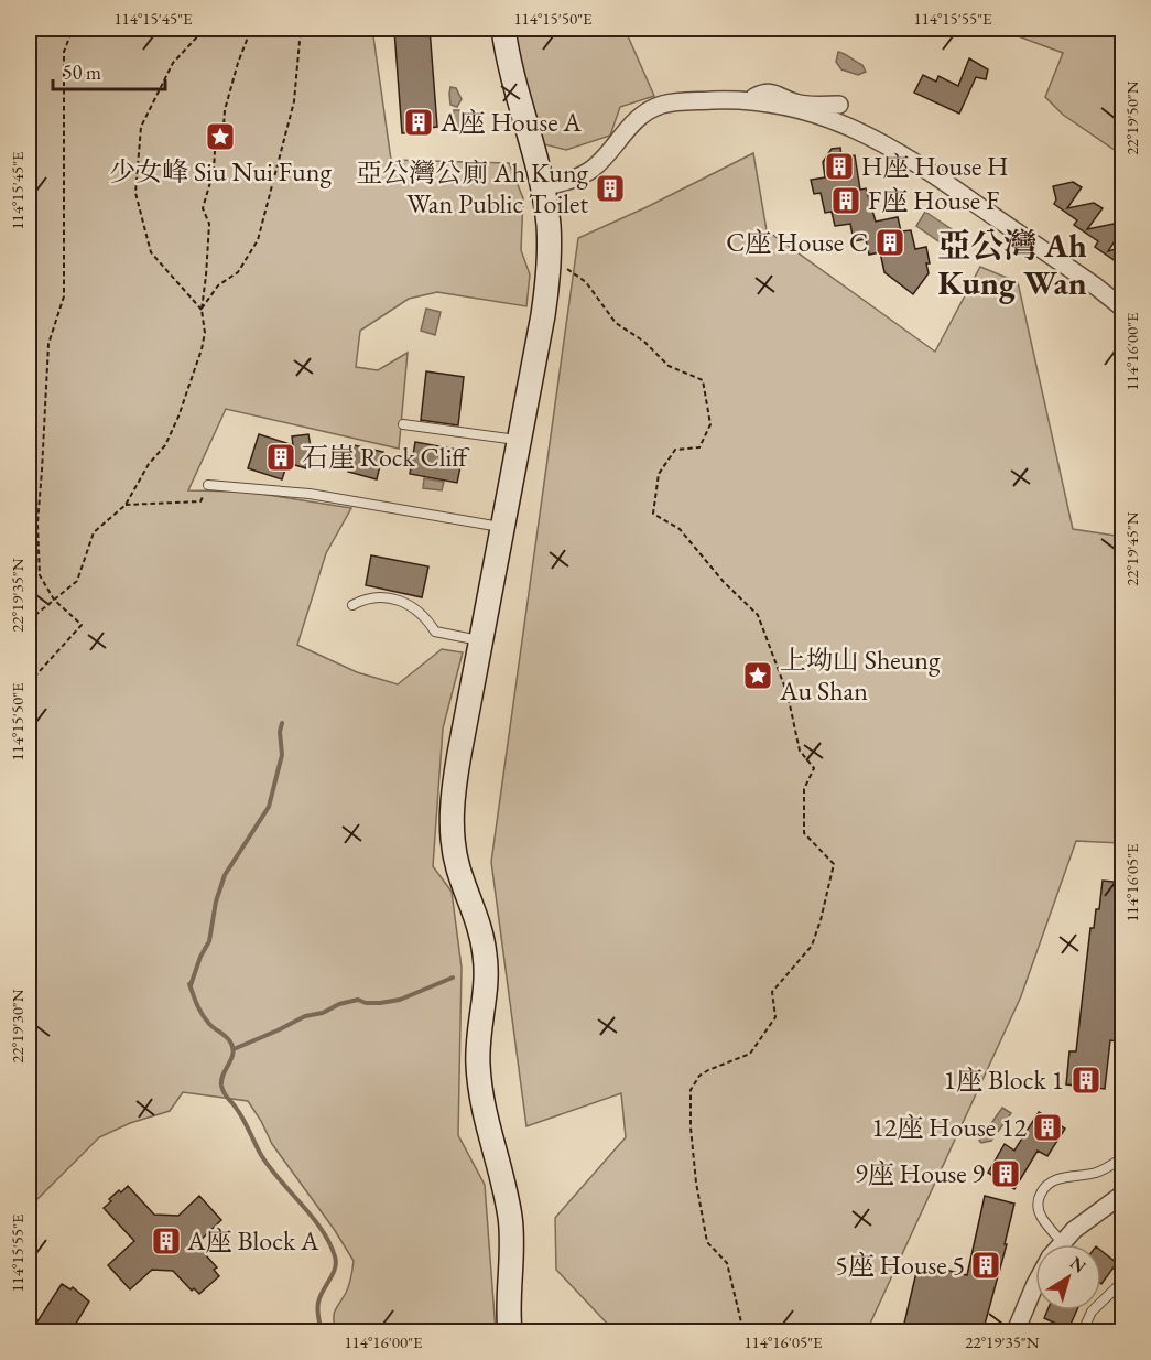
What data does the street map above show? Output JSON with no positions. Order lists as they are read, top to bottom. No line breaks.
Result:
{"districts":["亞公灣 Ah Kung Wan"],"places":{"building":["A座 House A","H座 House H","亞公灣公廁 Ah Kung Wan Public Toilet","F座 House F","C座 House C","石崖 Rock Cliff","1座 Block 1","12座 House 12","9座 House 9","A座 Block A","5座 House 5"],"place":["少女峰 Siu Nui Fung","上坳山 Sheung Au Shan"]},"scale_bar":"50 m","north":"top right","coordinates":["114°15'45\"E","114°15'50\"E","114°15'55\"E","22°19'50\"N","114°16'00\"E","22°19'45\"N","22°19'35\"N","114°16'05\"E","22°19'30\"N"]}
